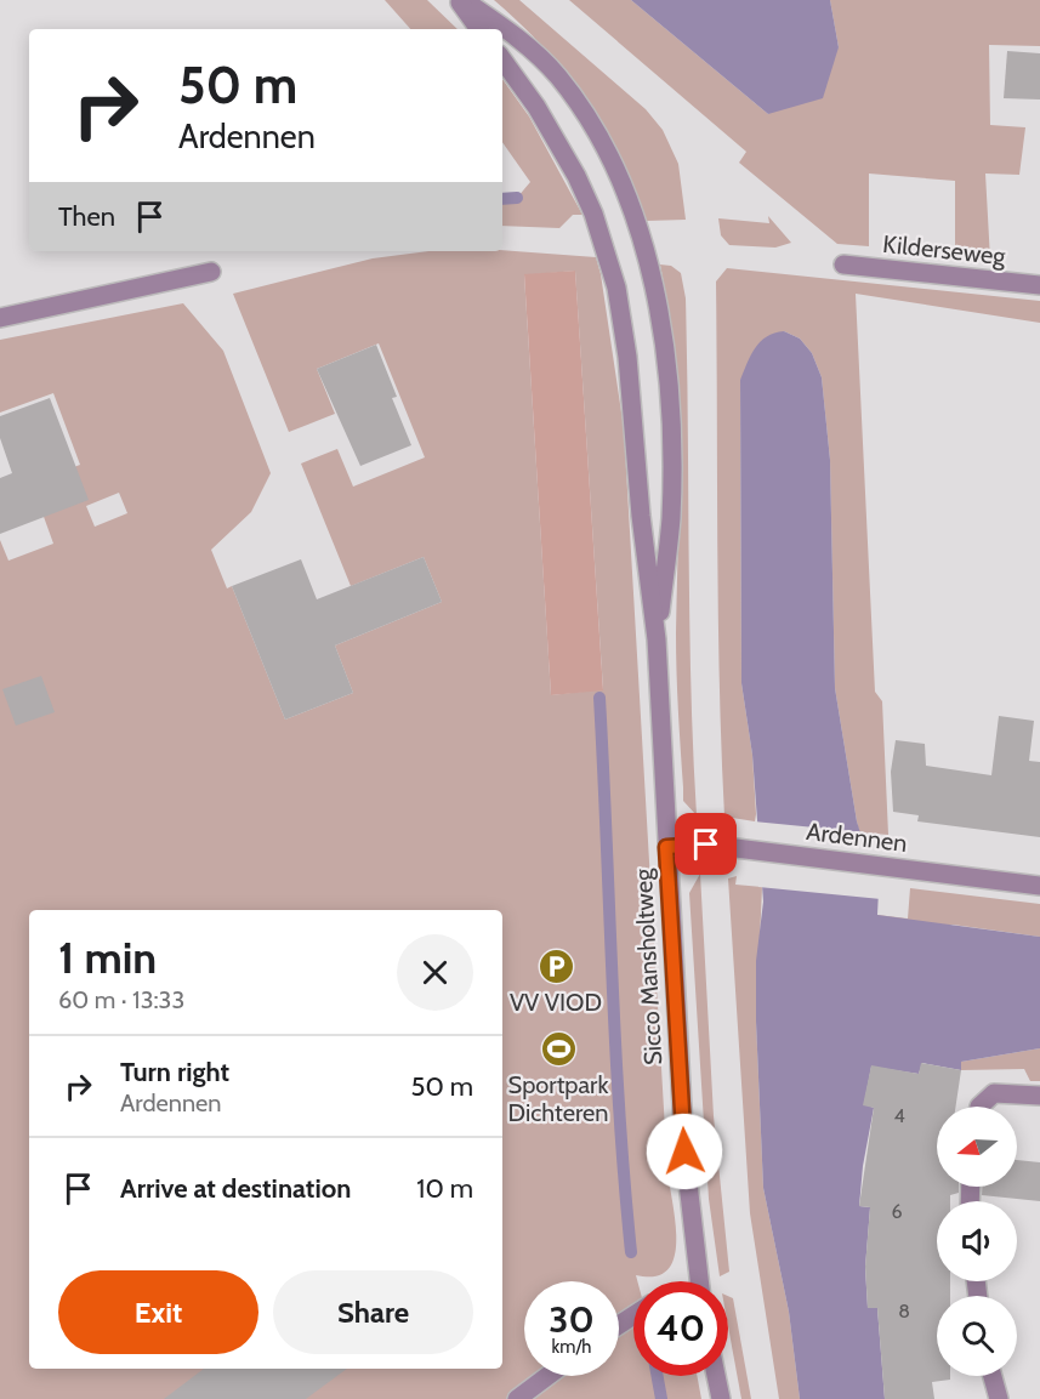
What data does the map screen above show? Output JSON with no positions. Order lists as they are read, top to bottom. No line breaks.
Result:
{"streets":{"street":["Kilderseweg","Ardennen","Sicco Mansholtweg"]},"crossings":[["Ardennen","Sicco Mansholtweg"]],"places":{"parking":["VV VIOD"],"sports":["Sportpark Dichteren"]},"house_numbers":["4","6","8"],"north":"left","page":{"turn":["50 m","Ardennen"],"then":"Then","heading":["1 min","60 m · 13:33"],"list":[{"name":"Turn right","note":"Ardennen","value":"50 m"},{"name":"Arrive at destination","value":"10 m"}],"buttons":["Exit","Share"],"speed":"30 km/h","limit":"40"}}
